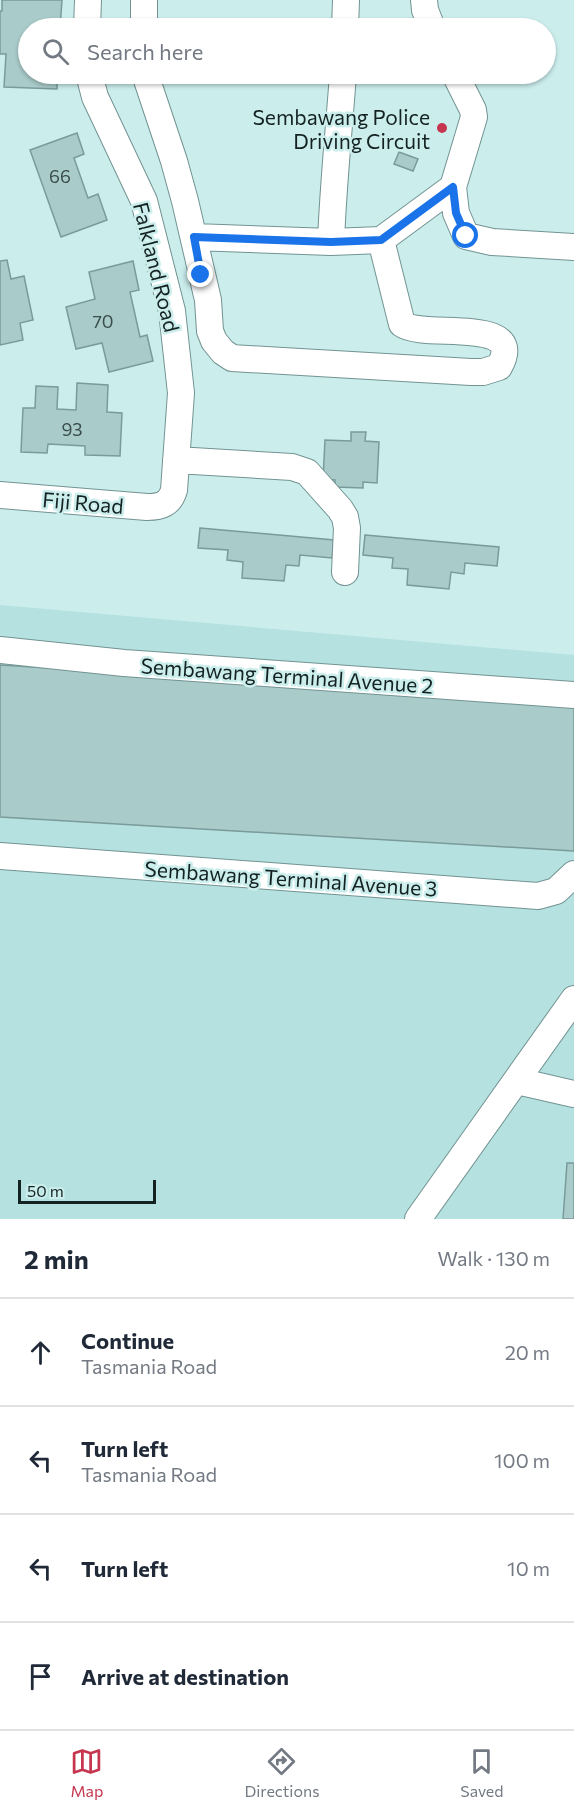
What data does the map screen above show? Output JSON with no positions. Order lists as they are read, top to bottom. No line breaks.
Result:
{"streets":{"street":["Falkland Road","Fiji Road","Sembawang Terminal Avenue 2","Sembawang Terminal Avenue 3"]},"crossings":[["Falkland Road","Fiji Road"]],"places":["Sembawang Police Driving Circuit"],"house_numbers":["66","70","93"],"scale_bar":"50 m","page":{"search":"Search here","scale":"50 m","heading":["2 min","Walk · 130 m"],"list":[["Continue","Tasmania Road","20 m"],["Turn left","Tasmania Road","100 m"],["Turn left","10 m"],"Arrive at destination"],"nav":["Map","Directions","Saved"]}}
